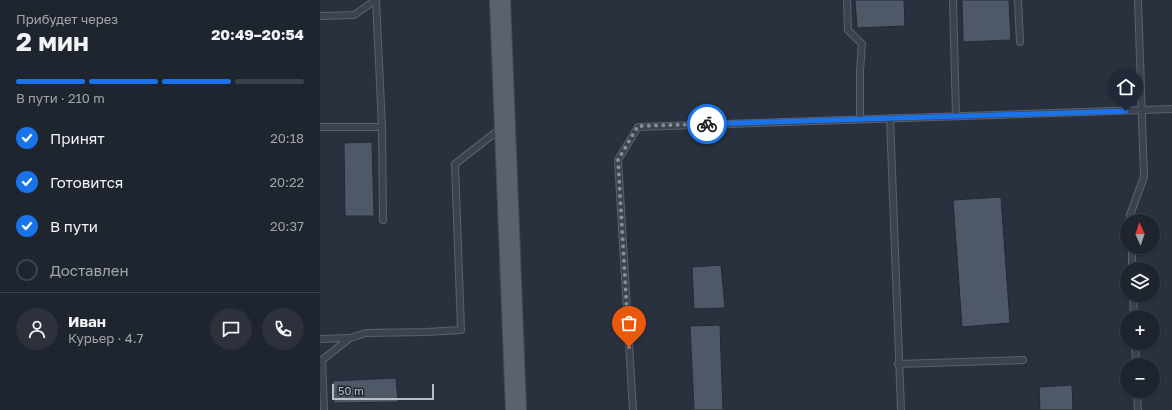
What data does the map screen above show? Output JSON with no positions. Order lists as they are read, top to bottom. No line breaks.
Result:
{"scale_bar":"50 m","north":"top","page":{"heading":["2 мин","Прибудет через","20:49–20:54"],"panel":["Иван","Курьер · 4.7"],"bar":"В пути · 210 m","list":[["Принят","20:18"],["Готовится","20:22"],["В пути","20:37"],"Доставлен"],"map_buttons":["+","−"],"scale":"50 m"}}
